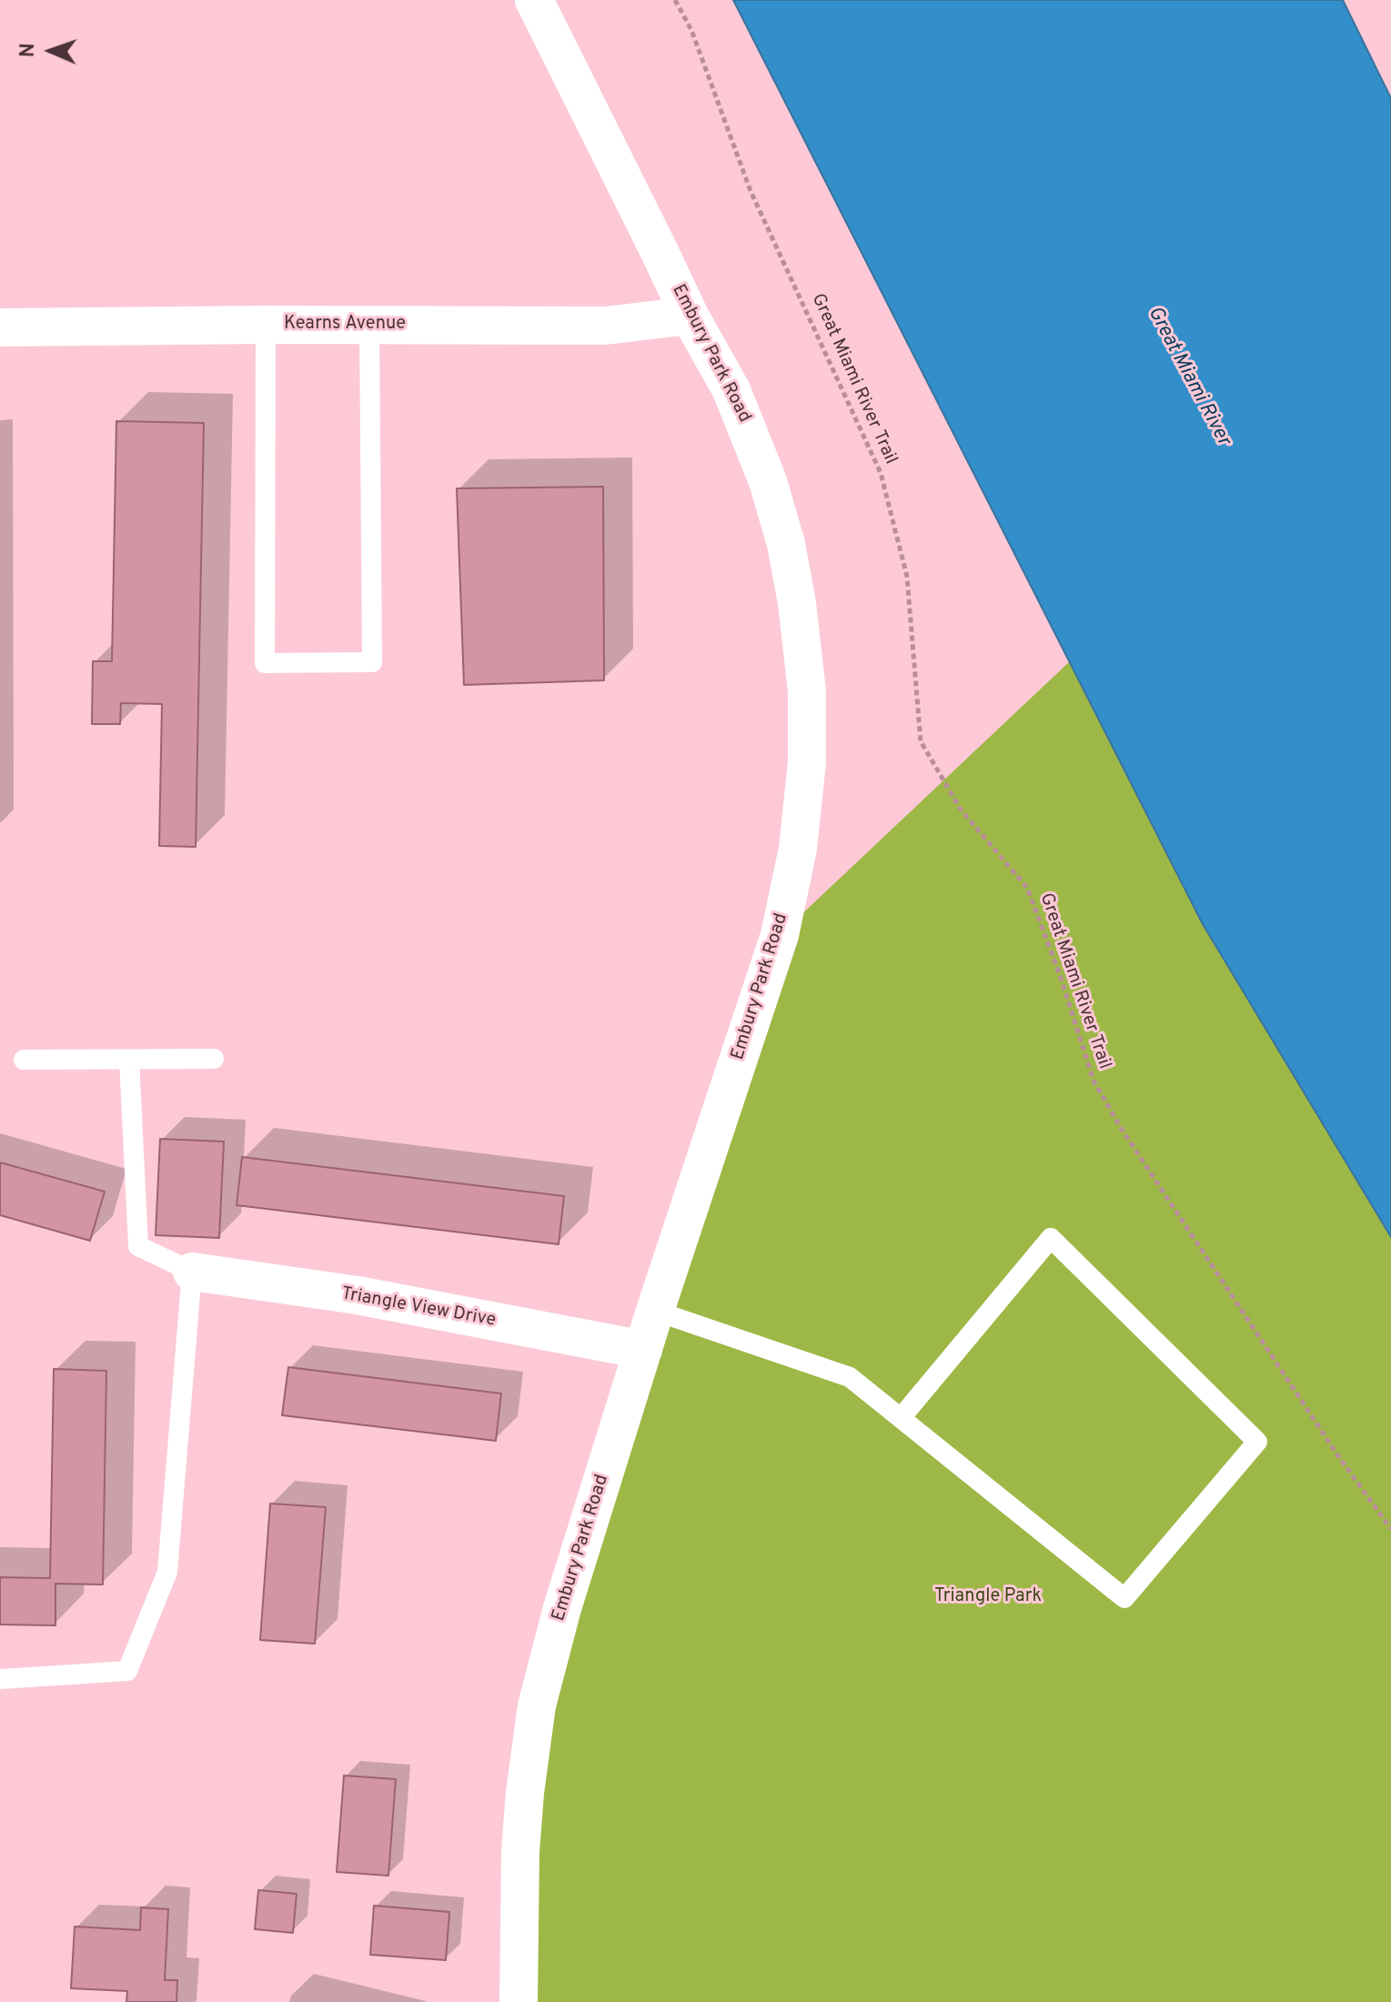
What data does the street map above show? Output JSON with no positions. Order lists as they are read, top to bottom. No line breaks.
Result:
{"streets":{"street":["Kearns Avenue","Embury Park Road","Triangle View Drive"],"path":["Great Miami River Trail"]},"crossings":[["Kearns Avenue","Embury Park Road"],["Embury Park Road","Triangle View Drive"]],"water":["Great Miami River"],"parks":["Triangle Park"],"north":"left"}
